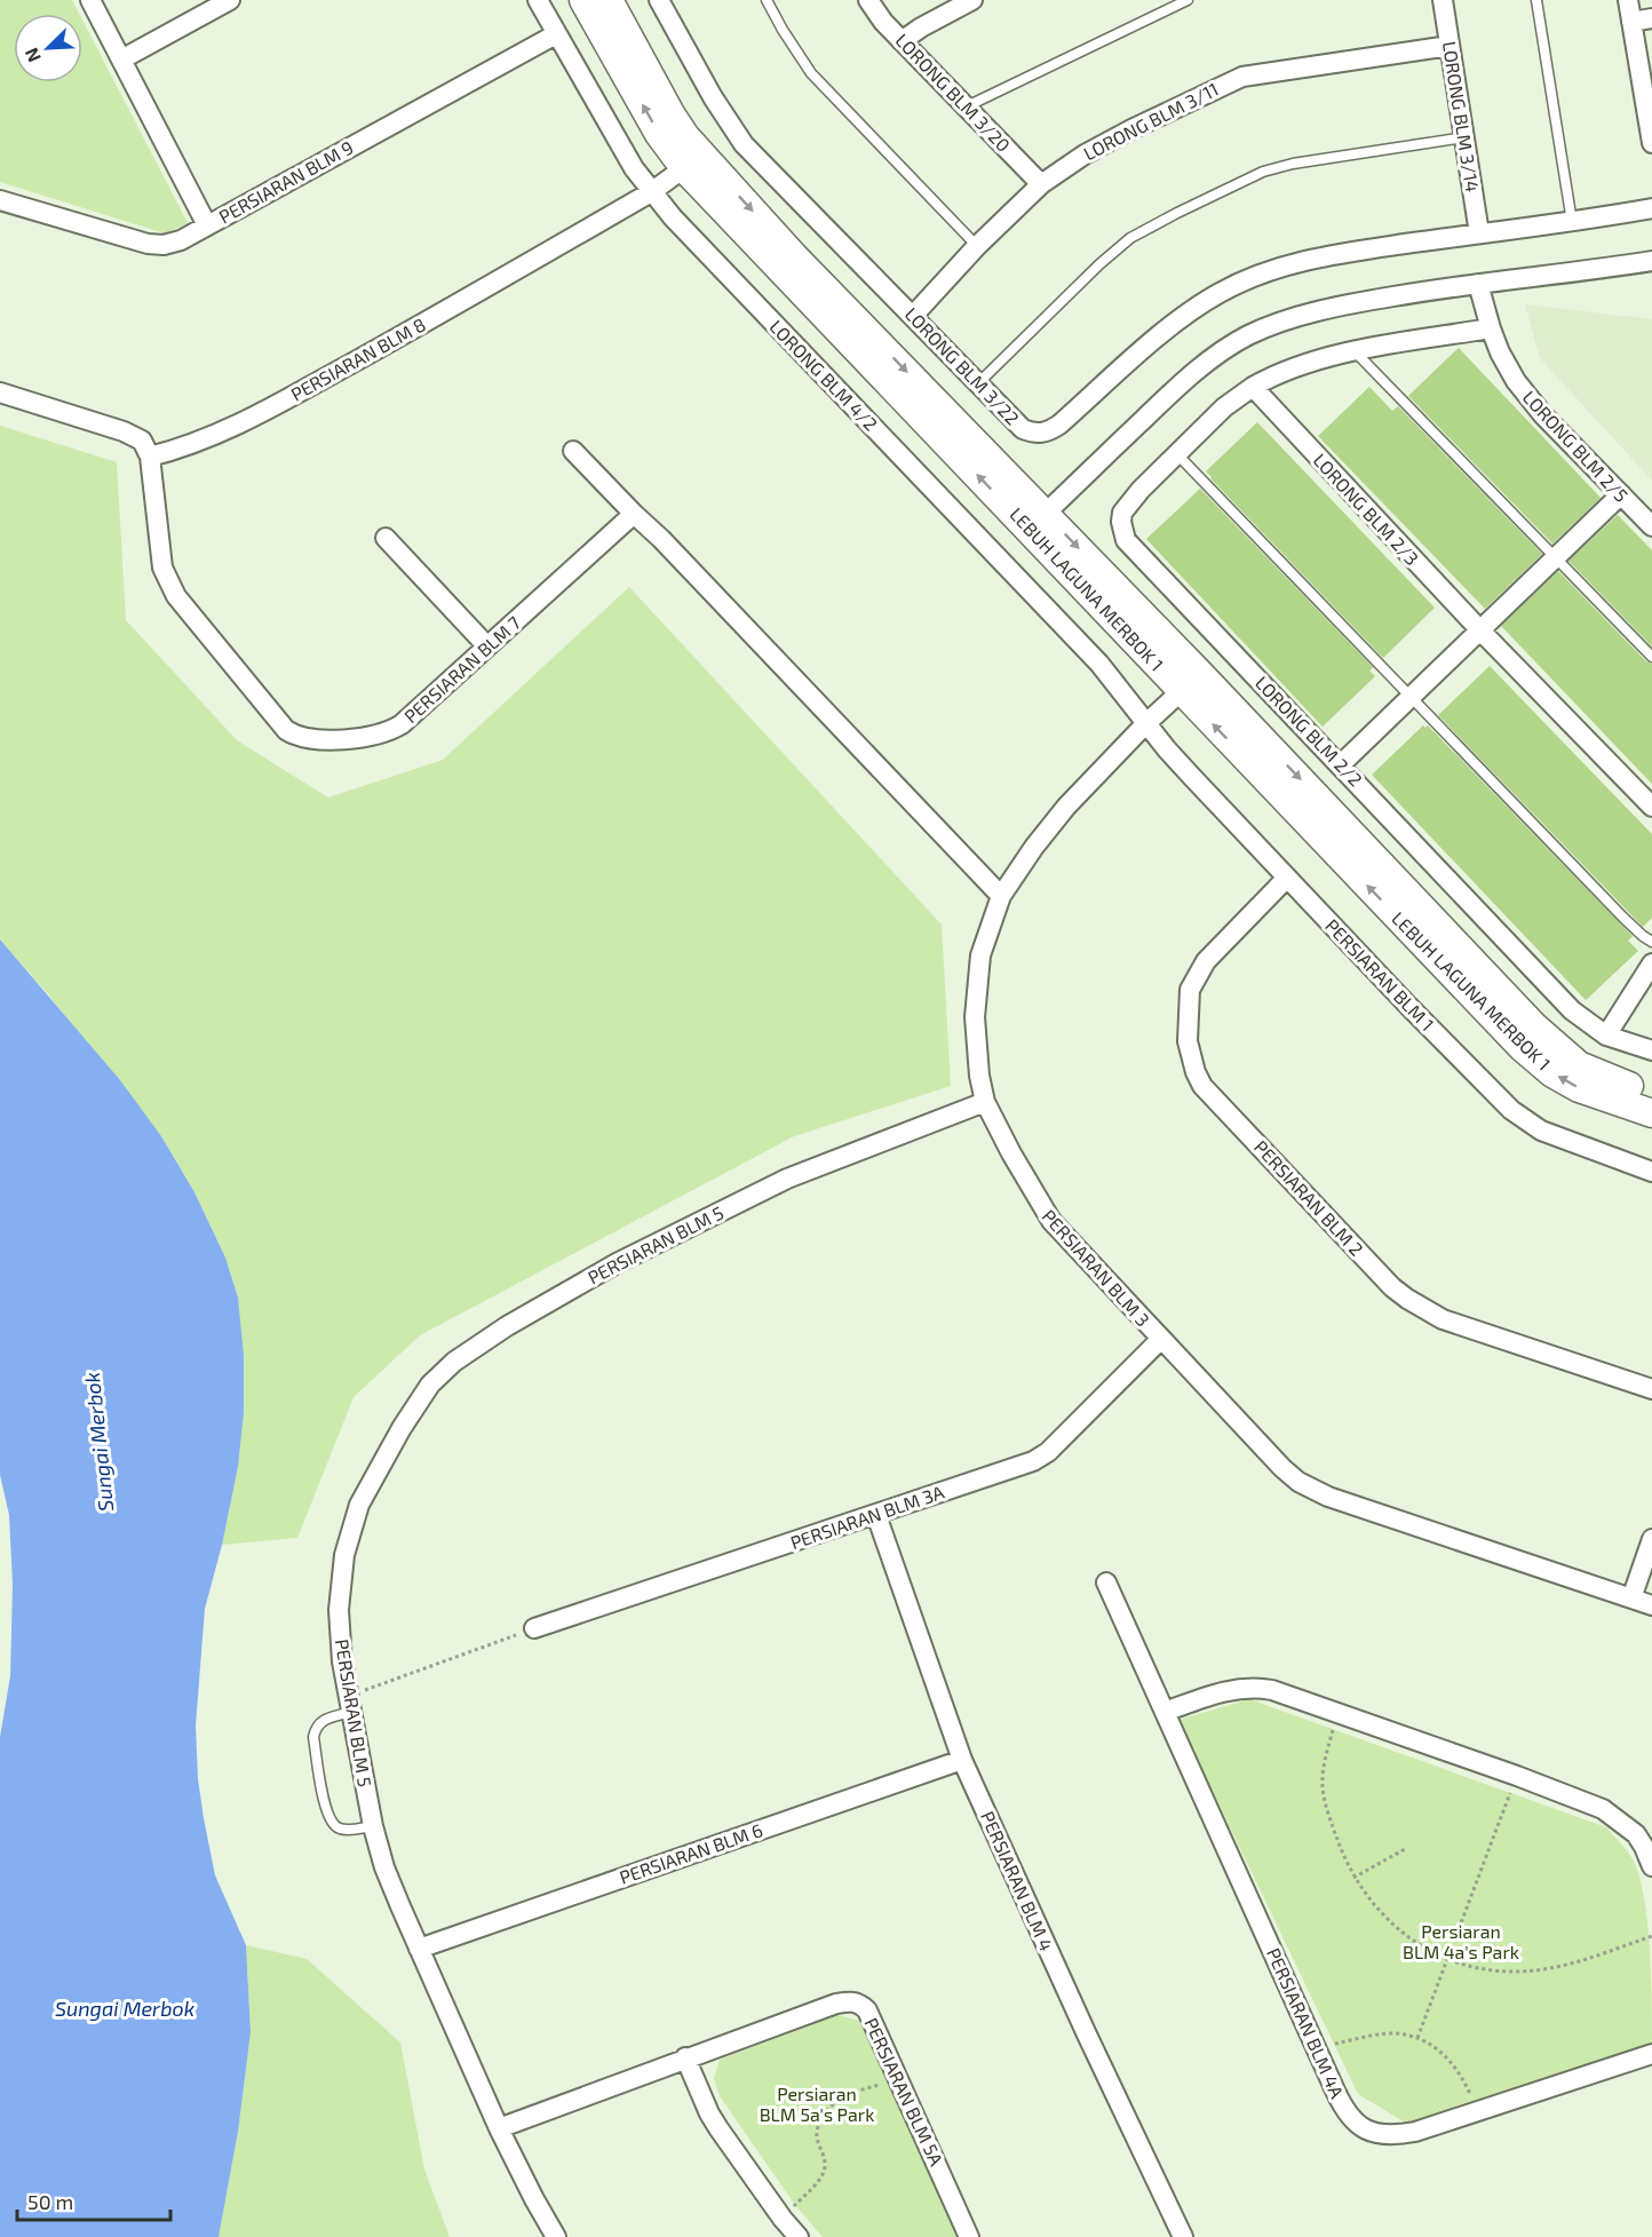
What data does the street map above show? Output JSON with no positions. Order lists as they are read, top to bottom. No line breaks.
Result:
{"streets":{"street":["LORONG BLM 3/20","LORONG BLM 3/14","LORONG BLM 3/11","PERSIARAN BLM 9","PERSIARAN BLM 8","LORONG BLM 3/22","LORONG BLM 4/2","LORONG BLM 2/5","LORONG BLM 2/3","LEBUH LAGUNA MERBOK 1","PERSIARAN BLM 7","LORONG BLM 2/2","PERSIARAN BLM 1","PERSIARAN BLM 2","PERSIARAN BLM 5","PERSIARAN BLM 3","PERSIARAN BLM 3A","PERSIARAN BLM 6","PERSIARAN BLM 4","PERSIARAN BLM 4A","PERSIARAN BLM 5A"]},"crossings":[["LORONG BLM 3/20","LORONG BLM 3/11"],["LORONG BLM 3/14","LORONG BLM 3/11"],["LORONG BLM 3/14","LORONG BLM 3/22"],["LORONG BLM 3/11","LORONG BLM 3/22"],["PERSIARAN BLM 9","LORONG BLM 4/2"],["PERSIARAN BLM 8","LORONG BLM 4/2"],["PERSIARAN BLM 8","LEBUH LAGUNA MERBOK 1"],["PERSIARAN BLM 8","PERSIARAN BLM 7"],["LORONG BLM 4/2","PERSIARAN BLM 1"],["LORONG BLM 4/2","PERSIARAN BLM 3"],["LORONG BLM 2/3","LORONG BLM 2/2"],["LEBUH LAGUNA MERBOK 1","PERSIARAN BLM 3"],["PERSIARAN BLM 1","PERSIARAN BLM 2"],["PERSIARAN BLM 1","PERSIARAN BLM 3"],["PERSIARAN BLM 5","PERSIARAN BLM 3"],["PERSIARAN BLM 5","PERSIARAN BLM 6"],["PERSIARAN BLM 5","PERSIARAN BLM 5A"],["PERSIARAN BLM 3","PERSIARAN BLM 3A"],["PERSIARAN BLM 3A","PERSIARAN BLM 4"],["PERSIARAN BLM 6","PERSIARAN BLM 4"]],"water":["Sungai Merbok"],"parks":["Persiaran BLM 4a's Park","Persiaran BLM 5a's Park"],"scale_bar":"50 m","north":"bottom left"}
